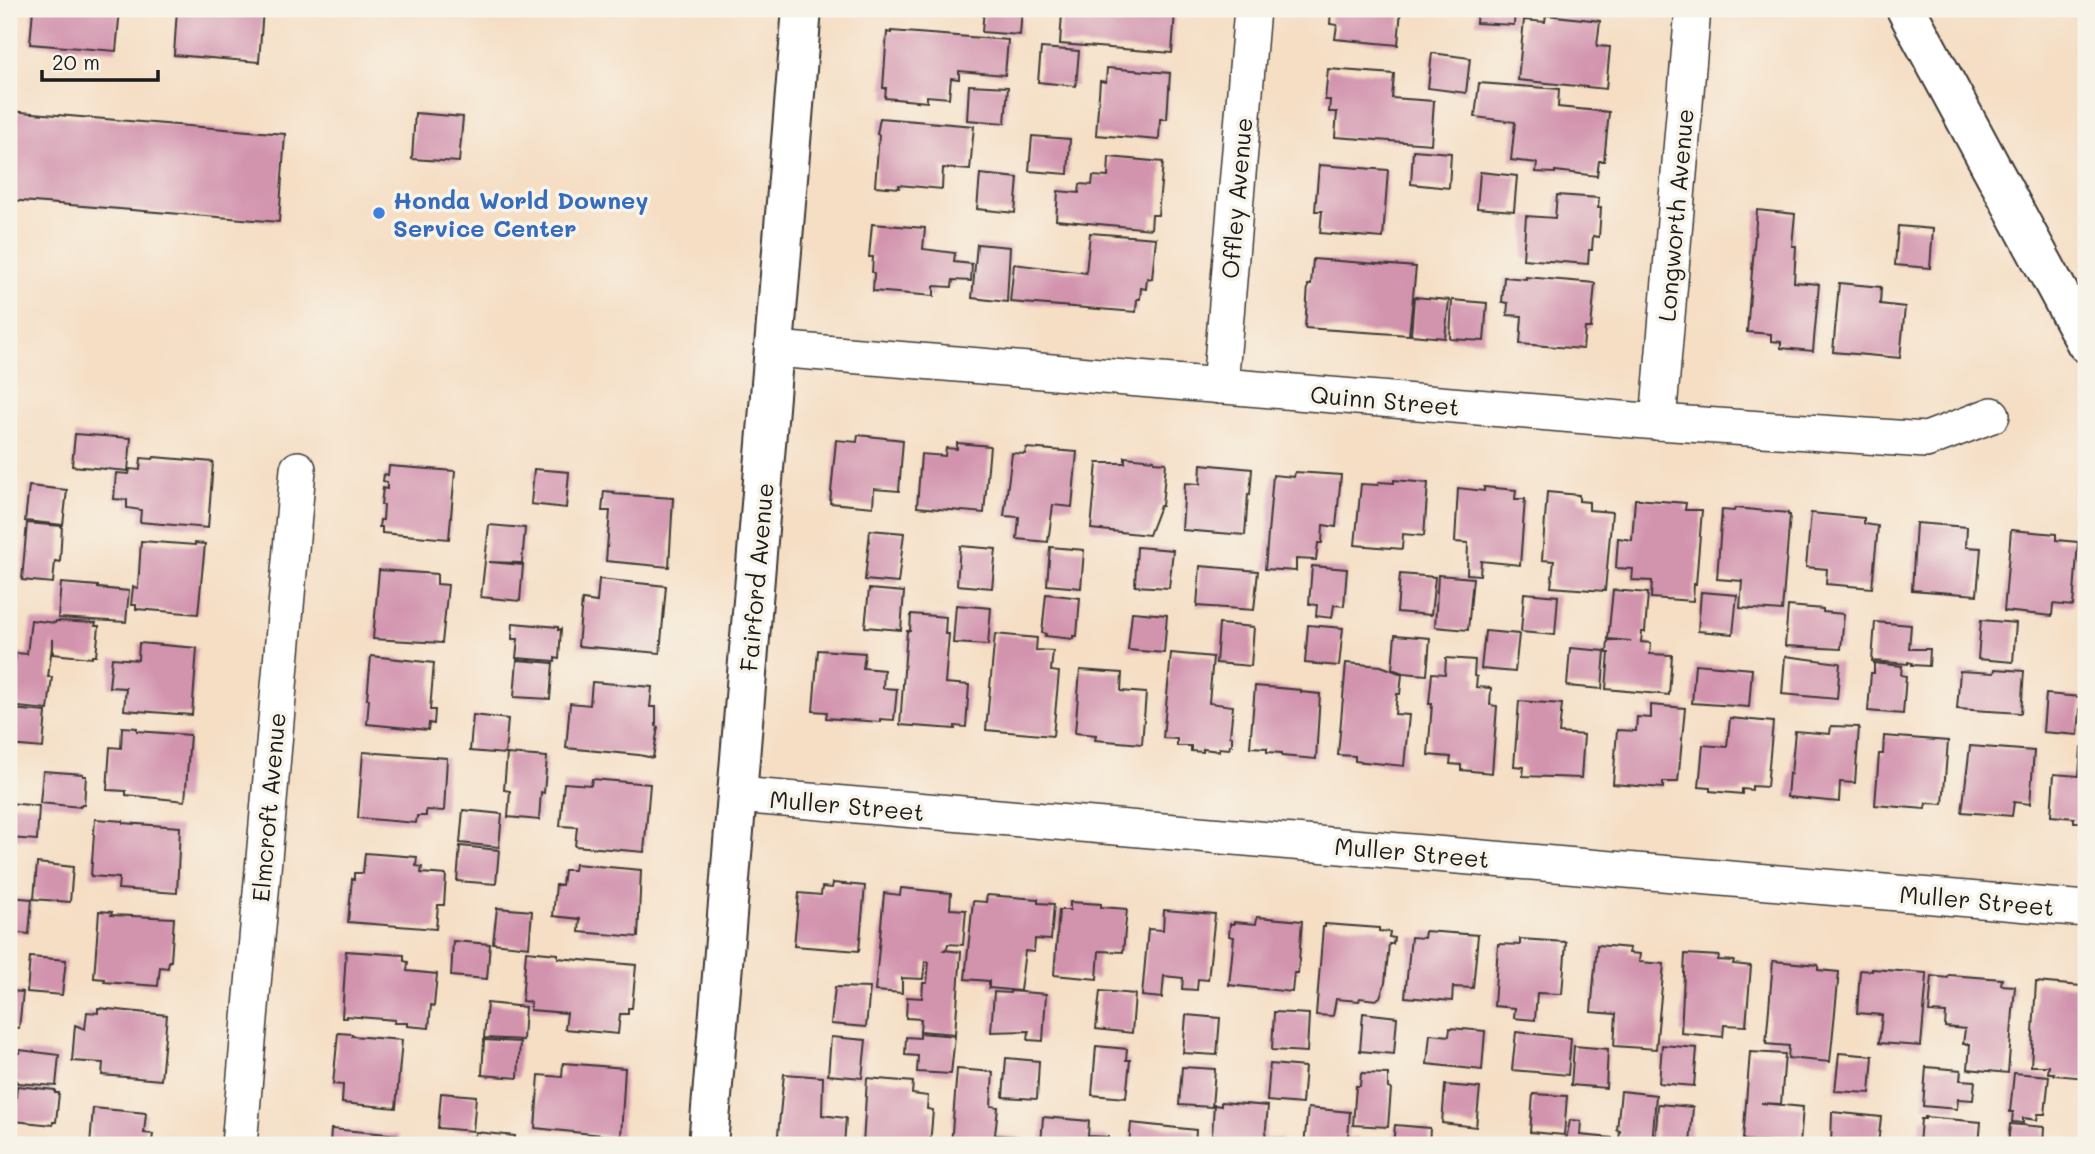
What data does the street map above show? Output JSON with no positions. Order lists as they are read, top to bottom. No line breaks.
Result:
{"streets":{"main road":["Fairford Avenue"],"street":["Offley Avenue","Longworth Avenue","Quinn Street","Muller Street","Elmcroft Avenue"]},"crossings":[["Offley Avenue","Quinn Street"],["Longworth Avenue","Quinn Street"],["Quinn Street","Fairford Avenue"],["Fairford Avenue","Muller Street"]],"places":["Honda World Downey Service Center"],"scale_bar":"20 m"}
